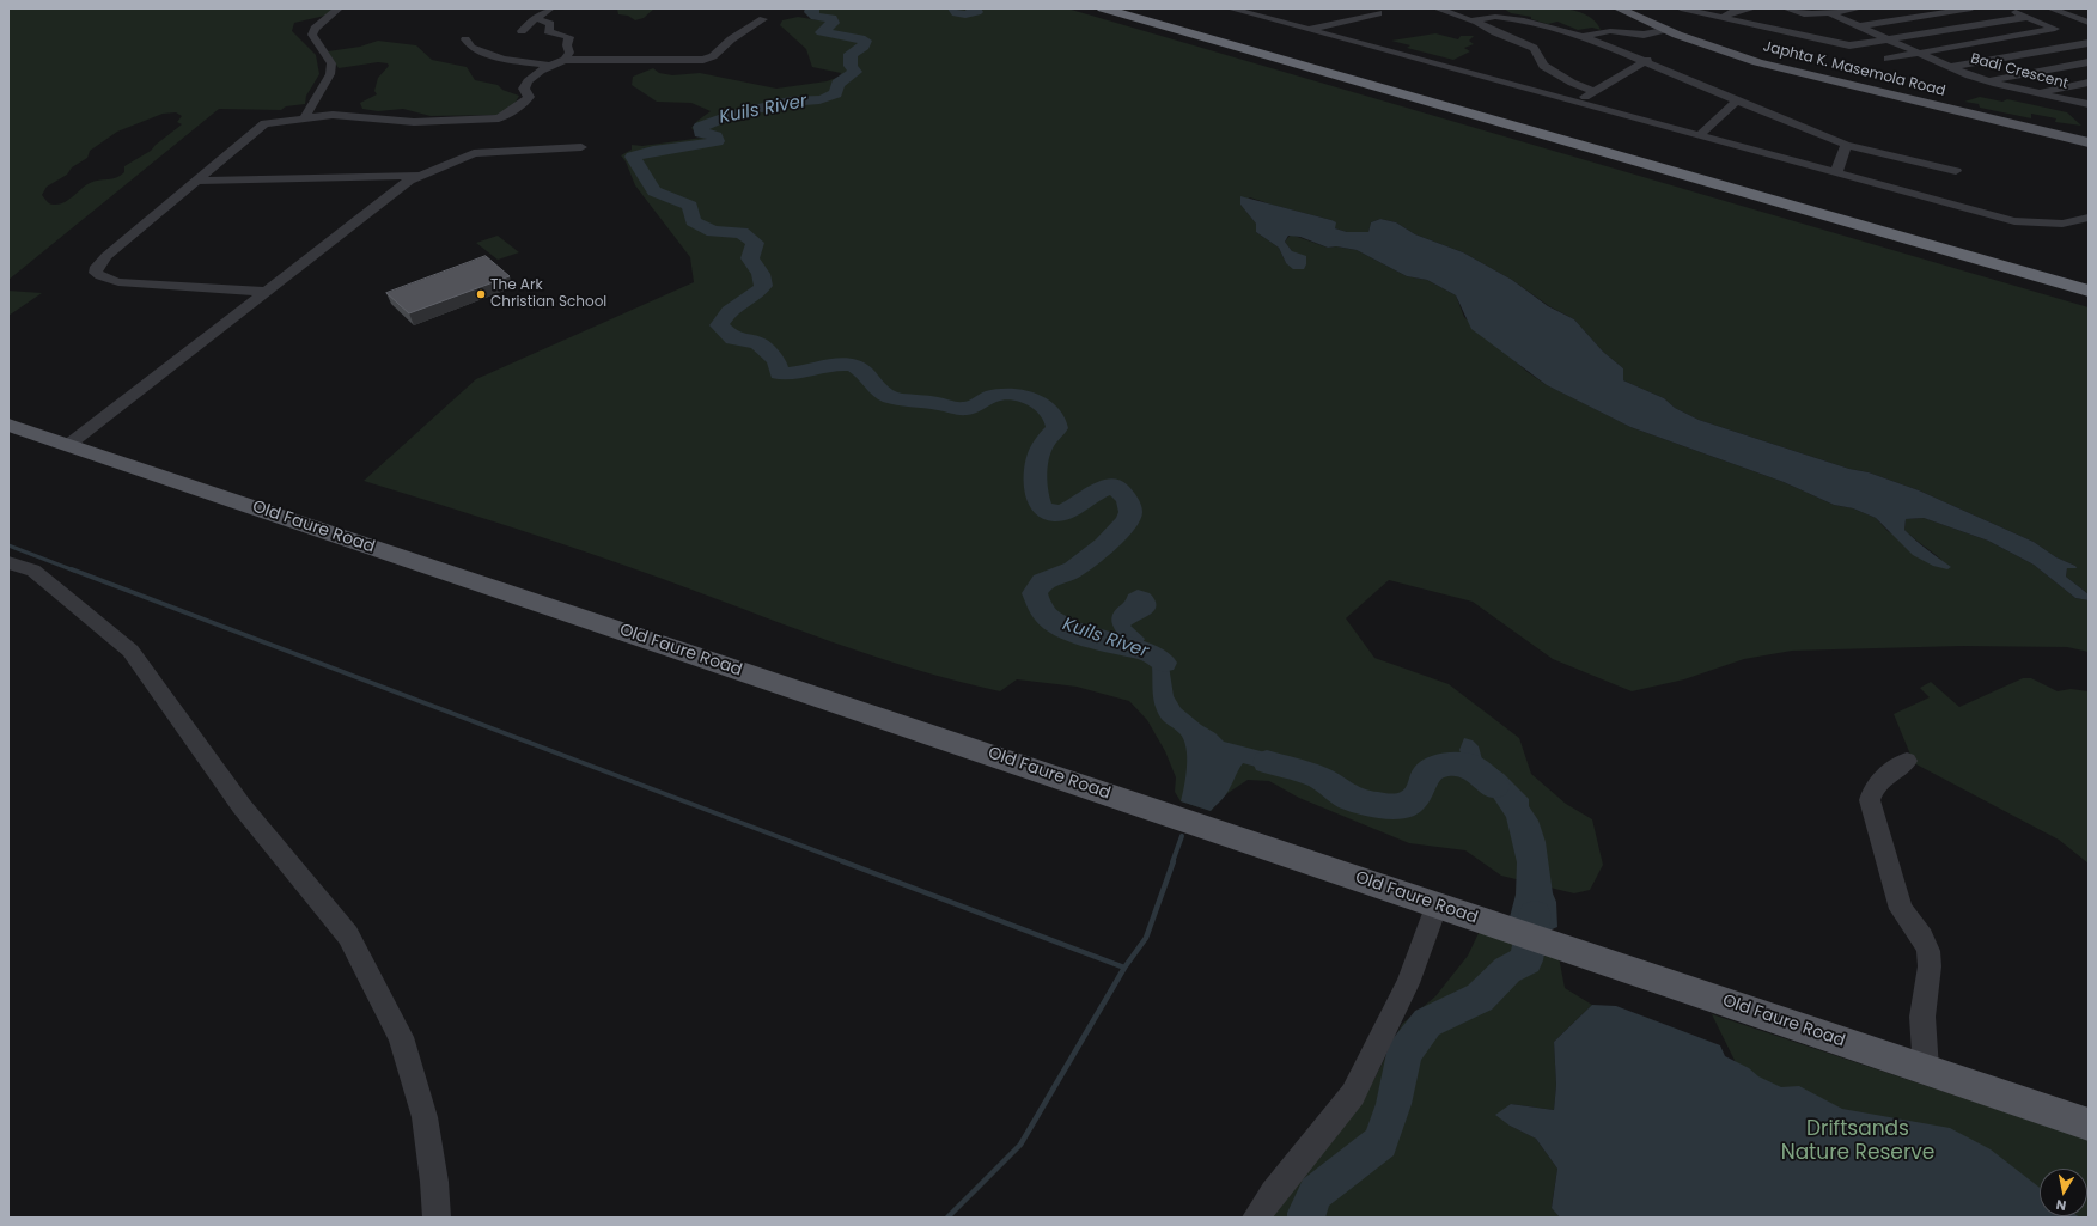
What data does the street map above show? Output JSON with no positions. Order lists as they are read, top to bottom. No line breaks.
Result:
{"streets":{"main road":["Japhta K. Masemola Road","Old Faure Road"],"street":["Badi Crescent"]},"water":["Kuils River"],"parks":["Driftsands Nature Reserve"],"places":["The Ark Christian School"],"north":"bottom"}
